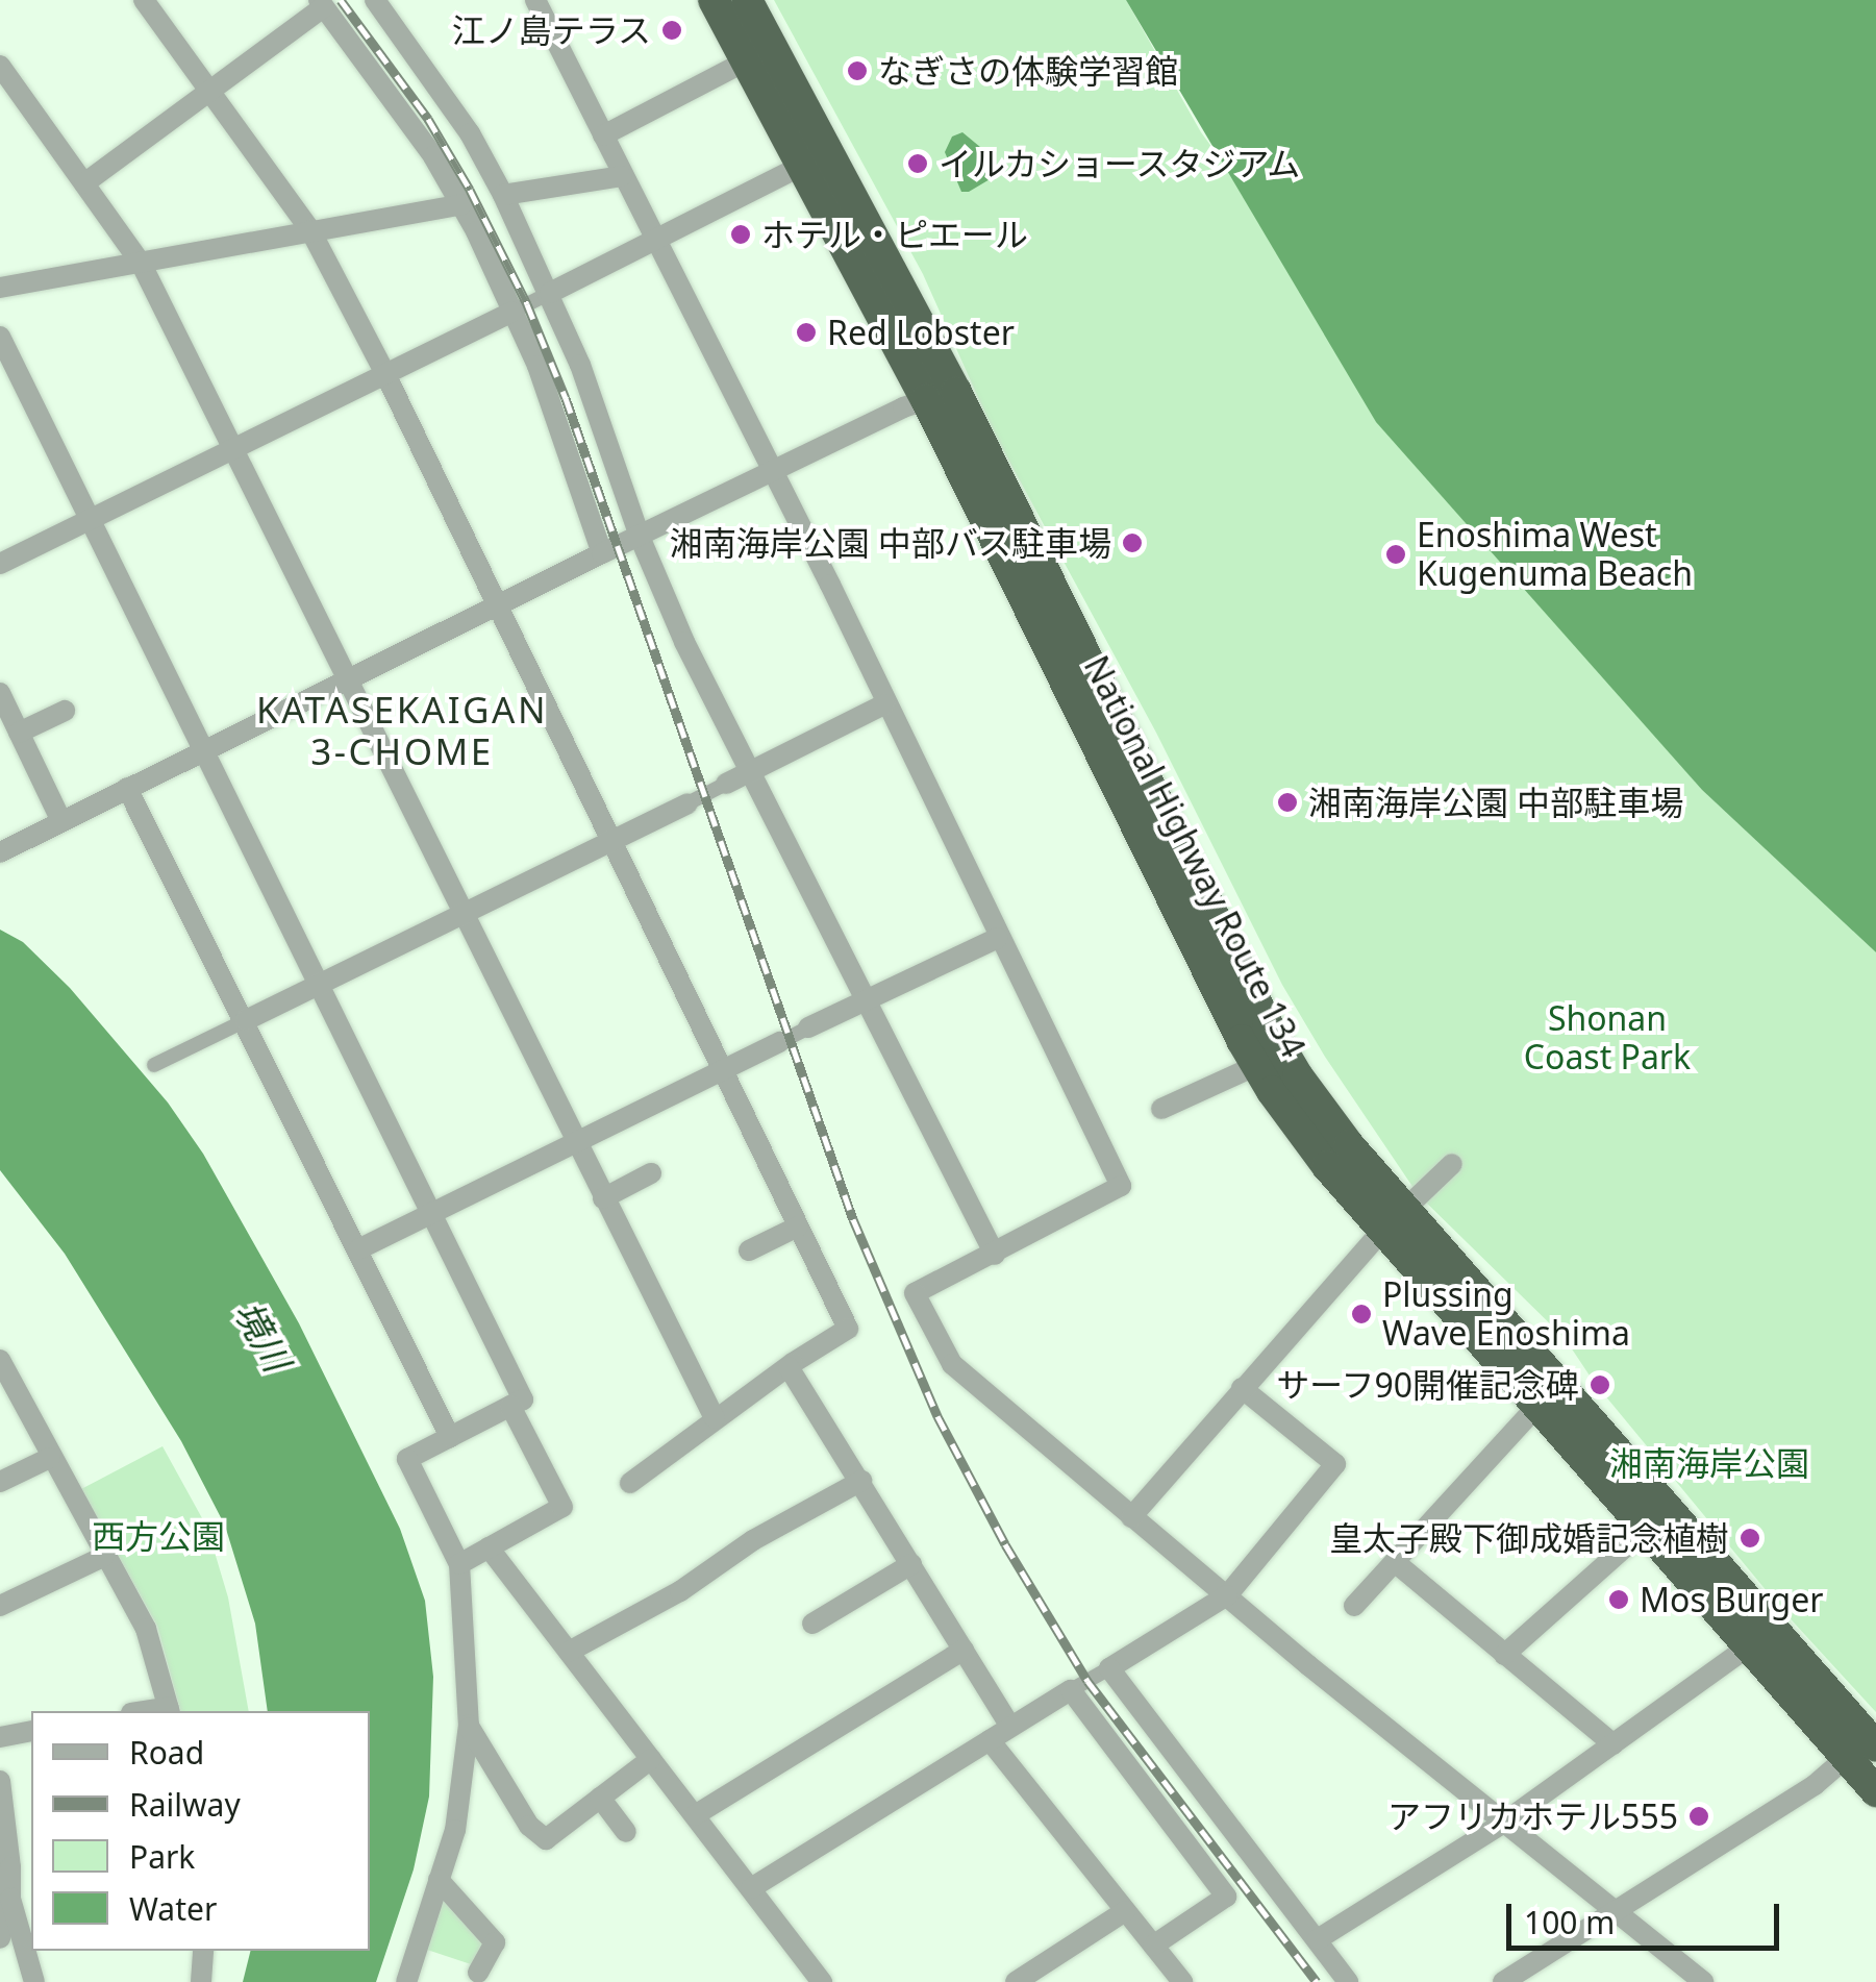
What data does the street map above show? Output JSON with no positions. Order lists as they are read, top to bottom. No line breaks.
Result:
{"streets":{"highway":["National Highway Route 134"]},"districts":["KATASEKAIGAN 3-CHOME"],"water":["境川"],"parks":["Shonan Coast Park","湘南海岸公園","西方公園"],"places":["江ノ島テラス","なぎさの体験学習館","イルカショースタジアム","ホテル・ピエール","Red Lobster","湘南海岸公園 中部バス駐車場","Enoshima West Kugenuma Beach","湘南海岸公園 中部駐車場","Plussing Wave Enoshima","サーフ90開催記念碑","皇太子殿下御成婚記念植樹","Mos Burger","アフリカホテル555"],"legend":["Road","Railway","Park","Water"],"scale_bar":"100 m"}
